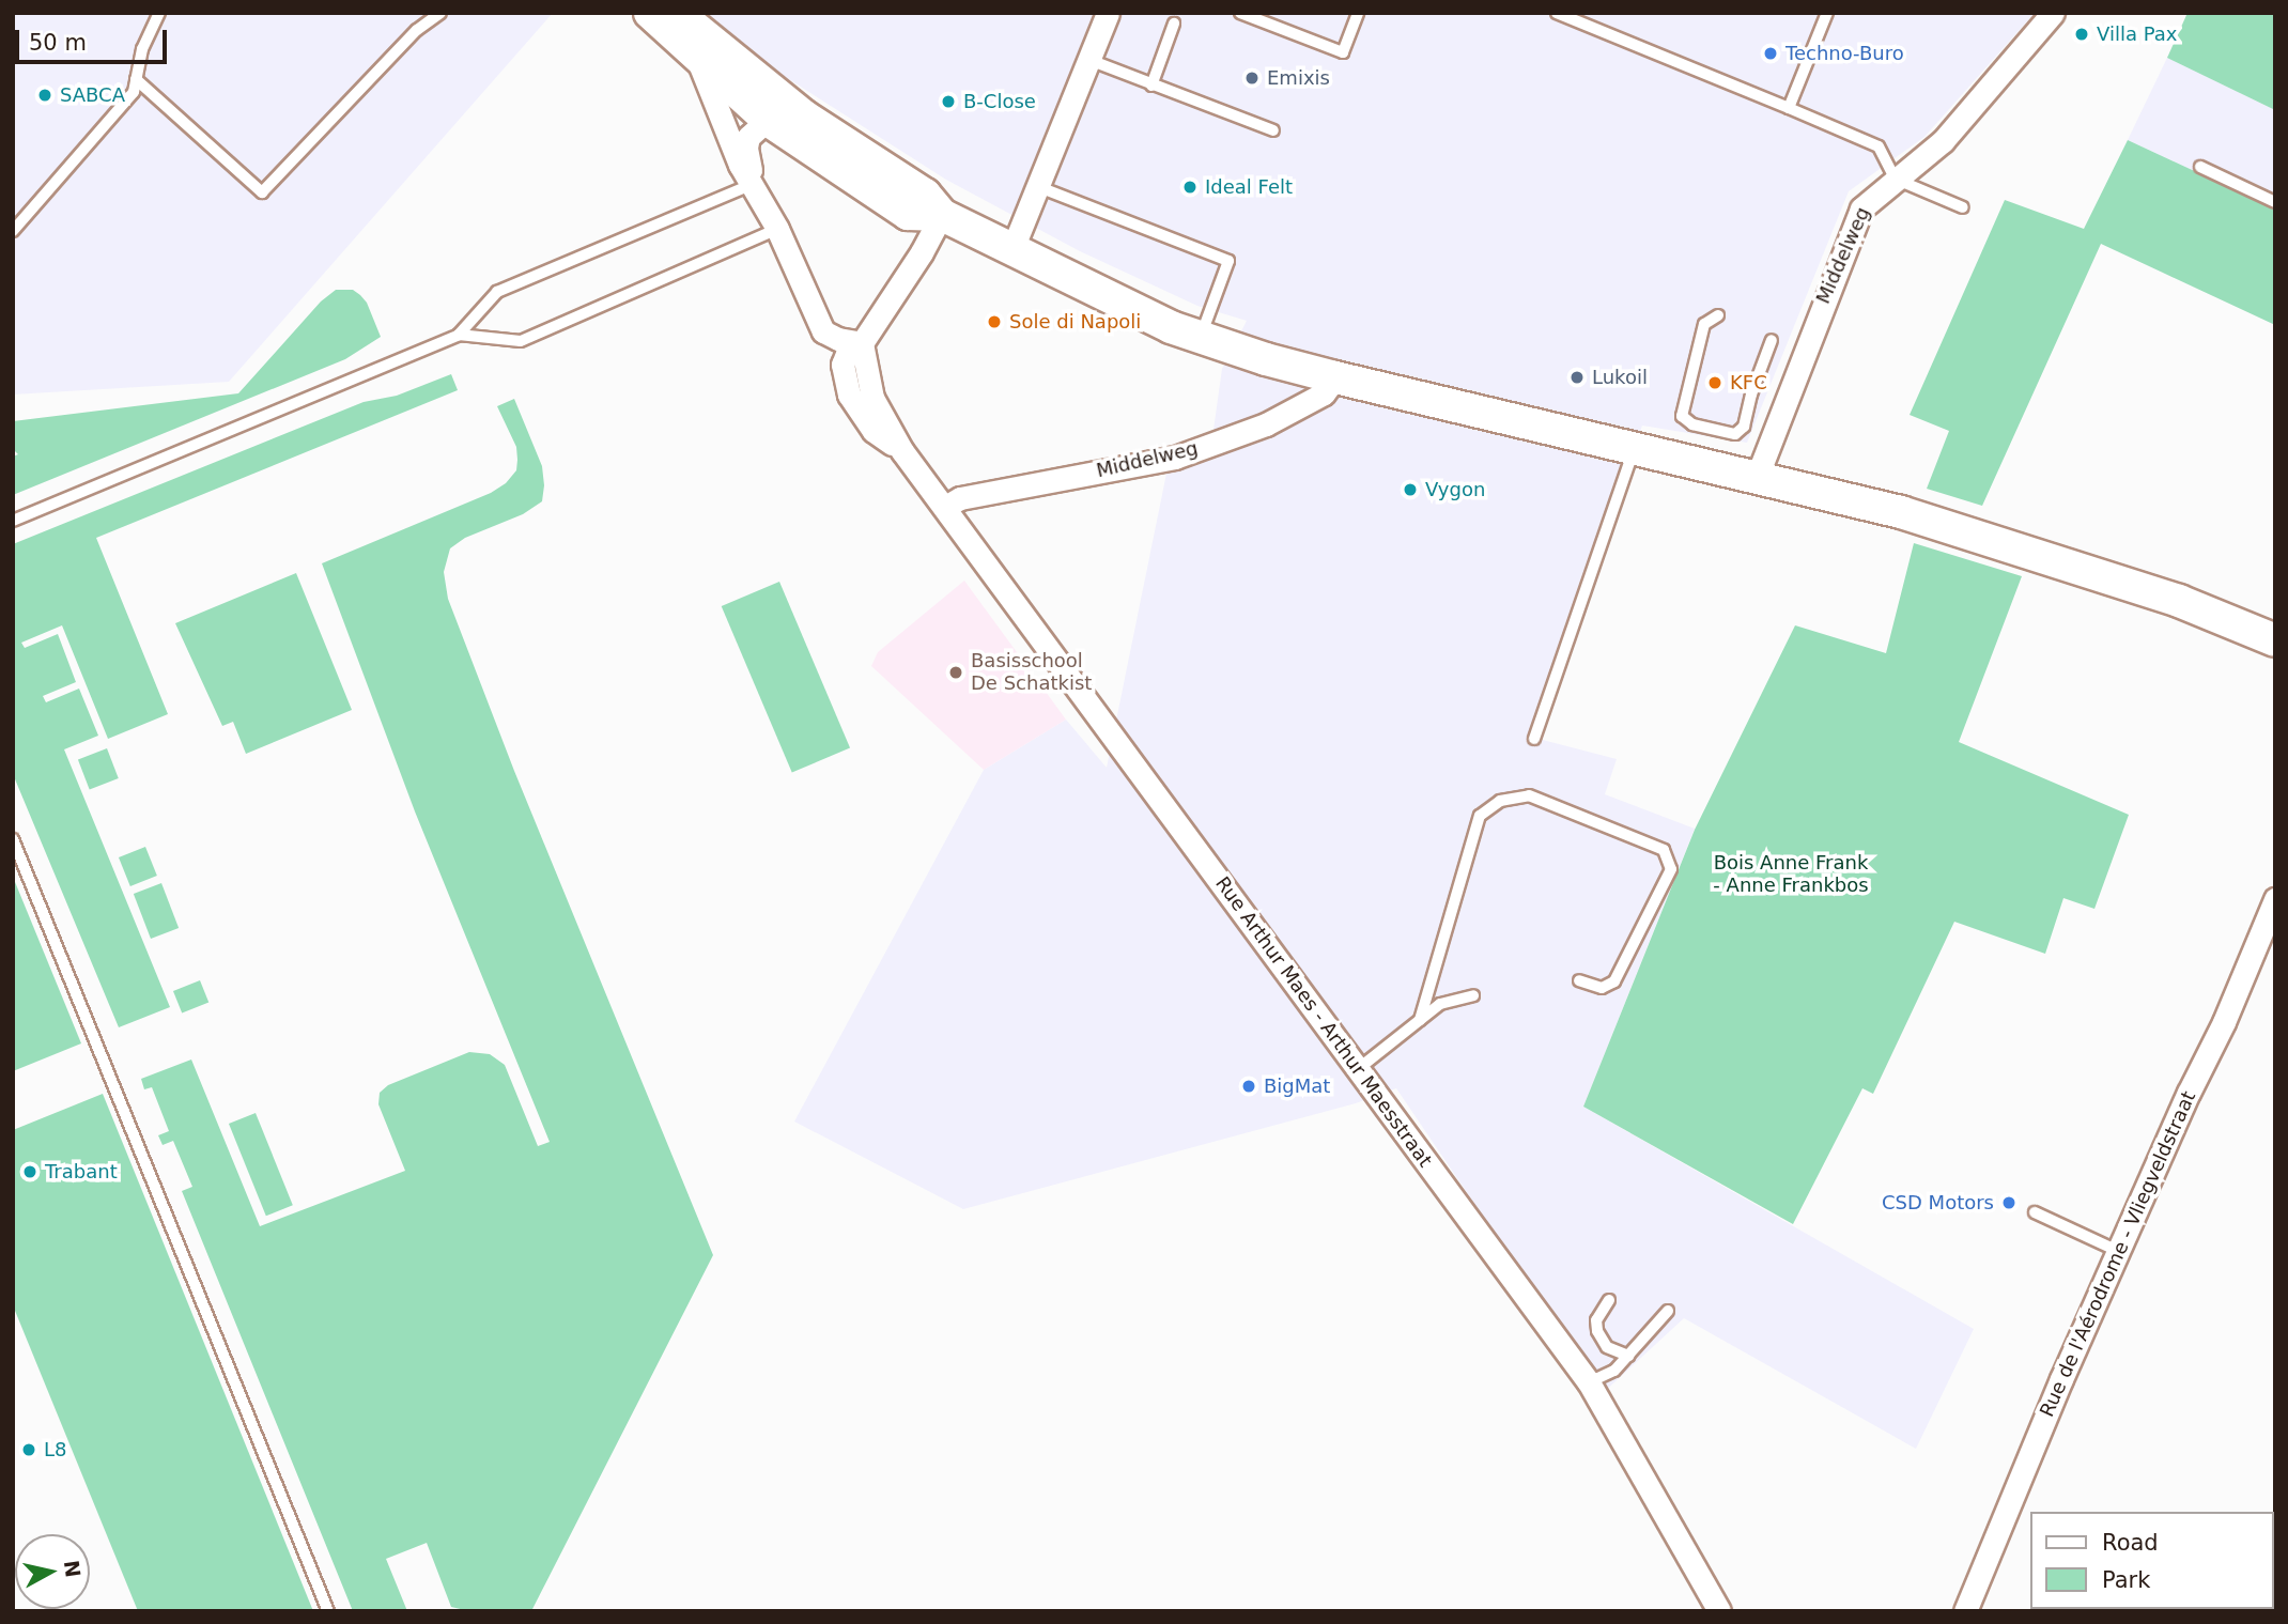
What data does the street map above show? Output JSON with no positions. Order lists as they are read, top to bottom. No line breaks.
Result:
{"streets":{"street":["Middelweg","Rue Arthur Maes - Arthur Maesstraat","Rue de l'Aérodrome - Vliegveldstraat"]},"crossings":[["Middelweg","Rue Arthur Maes - Arthur Maesstraat"]],"parks":["Bois Anne Frank - Anne Frankbos"],"places":["Villa Pax","Techno-Buro","Emixis","SABCA","B-Close","Ideal Felt","Sole di Napoli","Lukoil","KFC","Vygon","Basisschool De Schatkist","BigMat","Trabant","CSD Motors","L8"],"legend":["Road","Park"],"scale_bar":"50 m","north":"right"}
